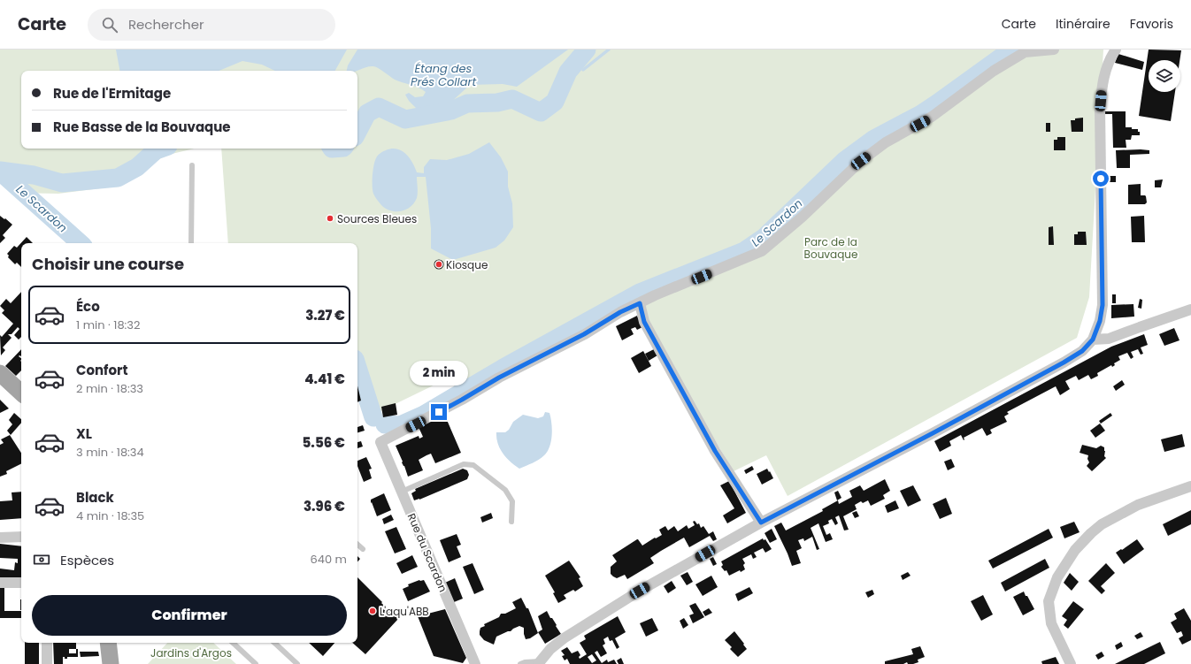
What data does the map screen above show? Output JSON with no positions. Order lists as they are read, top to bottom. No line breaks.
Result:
{"streets":{"street":["Rue du Scardon"]},"water":["Étang des Prés Collart","Le Scardon"],"parks":["Parc de la Bouvaque","Jardins d'Argos"],"places":["Sources Bleues","Kiosque","L'aqu'ABB"],"page":{"header":"Carte","search":"Rechercher","nav":["Carte","Itinéraire","Favoris"],"banner":["Rue de l'Ermitage","Rue Basse de la Bouvaque"],"heading":"Choisir une course","list":[{"name":"Éco","note":"1 min · 18:32","value":"3.27 €"},{"name":"Confort","note":"2 min · 18:33","value":"4.41 €"},{"name":"XL","note":"3 min · 18:34","value":"5.56 €"},{"name":"Black","note":"4 min · 18:35","value":"3.96 €"}],"bubble":"2 min","pay":["Espèces","640 m"],"buttons":"Confirmer"}}
